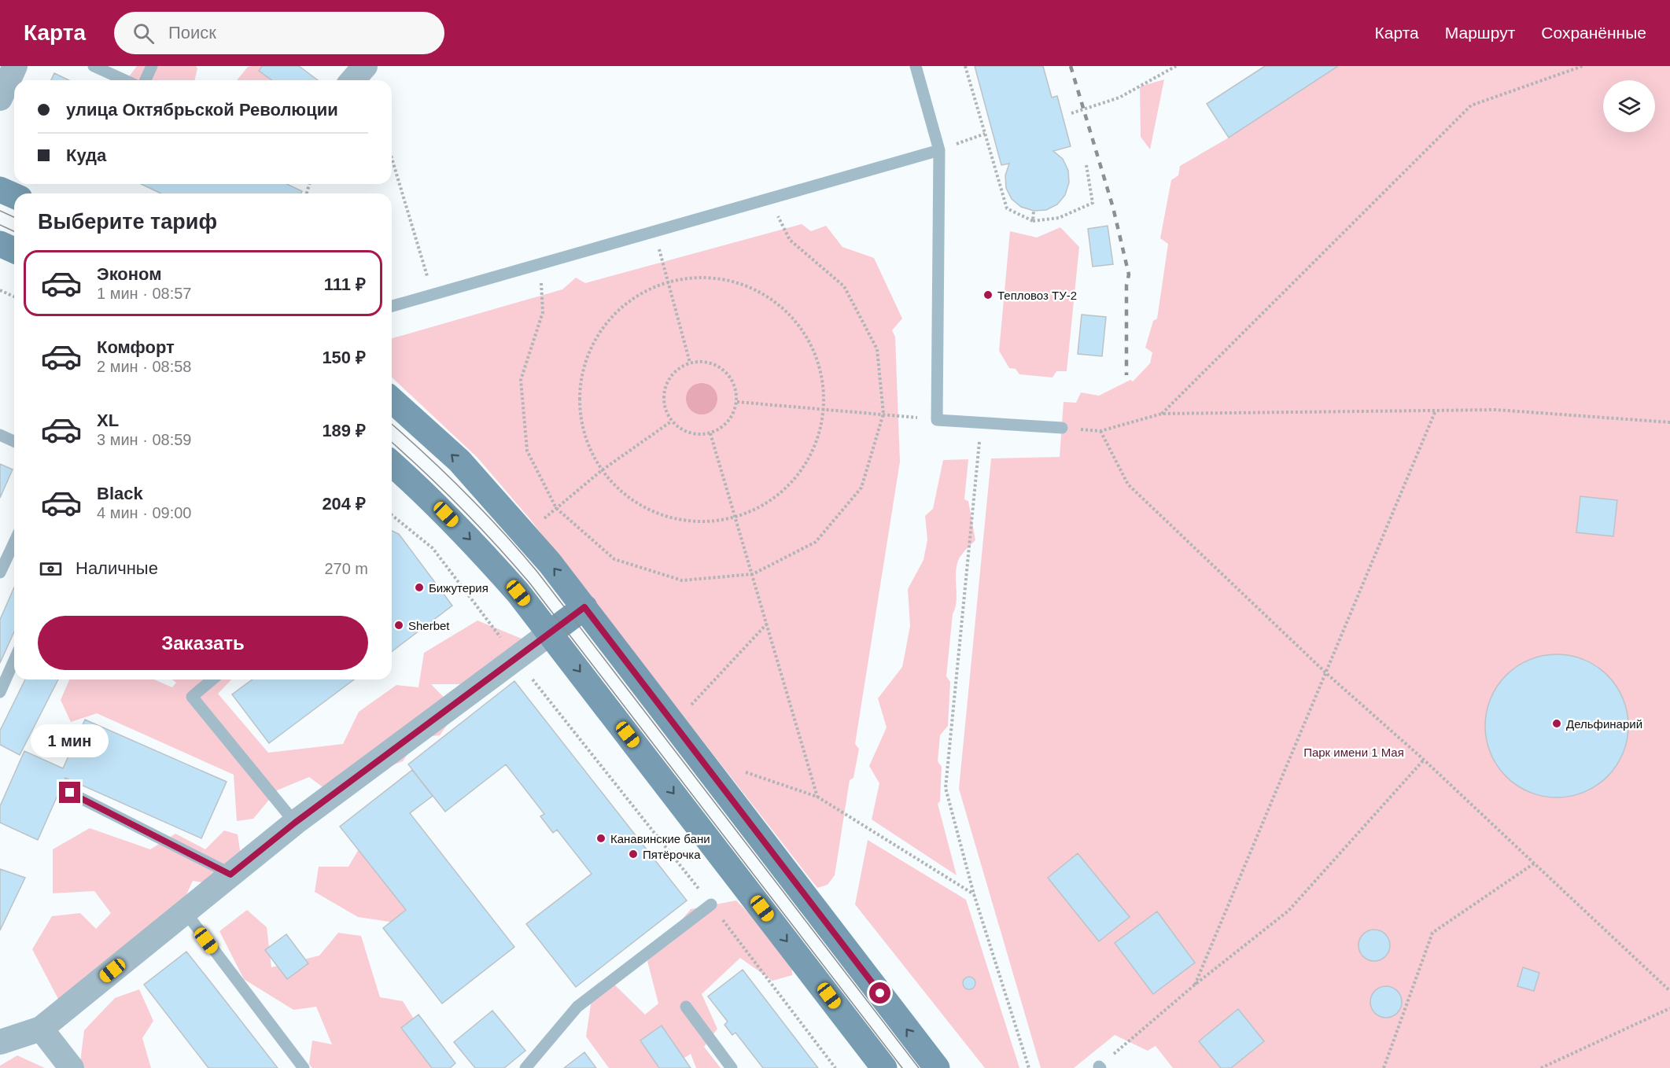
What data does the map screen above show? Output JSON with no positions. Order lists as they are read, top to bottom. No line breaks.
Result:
{"parks":["Парк имени 1 Мая"],"places":["Тепловоз ТУ-2","Бижутерия","Sherbet","Дельфинарий","Канавинские бани","Пятёрочка"],"page":{"header":"Карта","search":"Поиск","nav":["Карта","Маршрут","Сохранённые"],"banner":["улица Октябрьской Революции","Куда"],"heading":"Выберите тариф","list":[{"name":"Эконом","note":"1 мин · 08:57","value":"111 ₽"},{"name":"Комфорт","note":"2 мин · 08:58","value":"150 ₽"},{"name":"XL","note":"3 мин · 08:59","value":"189 ₽"},{"name":"Black","note":"4 мин · 09:00","value":"204 ₽"}],"pay":["Наличные","270 m"],"buttons":"Заказать","bubble":"1 мин"}}
